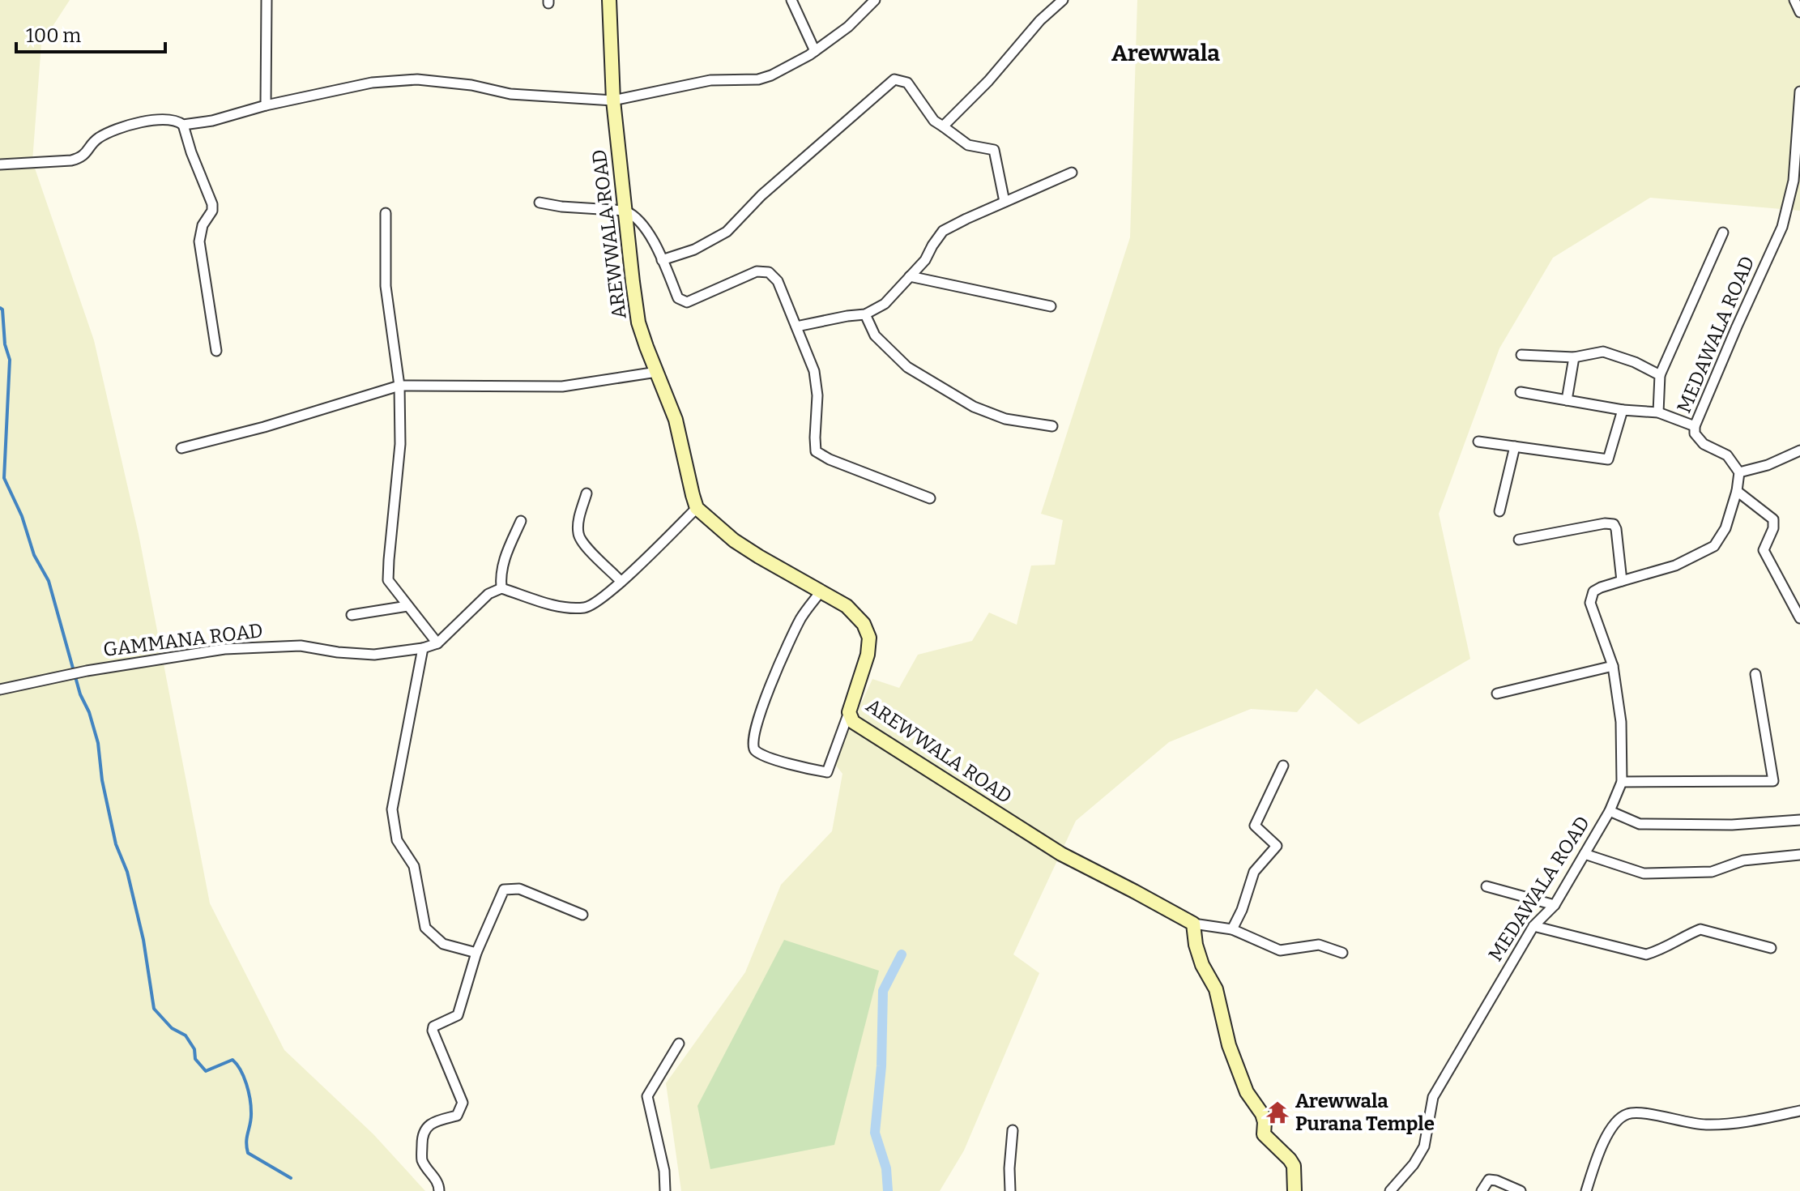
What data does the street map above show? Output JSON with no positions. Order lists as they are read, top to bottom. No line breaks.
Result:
{"streets":{"street":["AREWWALA ROAD","MEDAWALA ROAD","GAMMANA ROAD"]},"districts":["Arewwala"],"places":{"temple":["Arewwala Purana Temple"]},"scale_bar":"100 m"}
